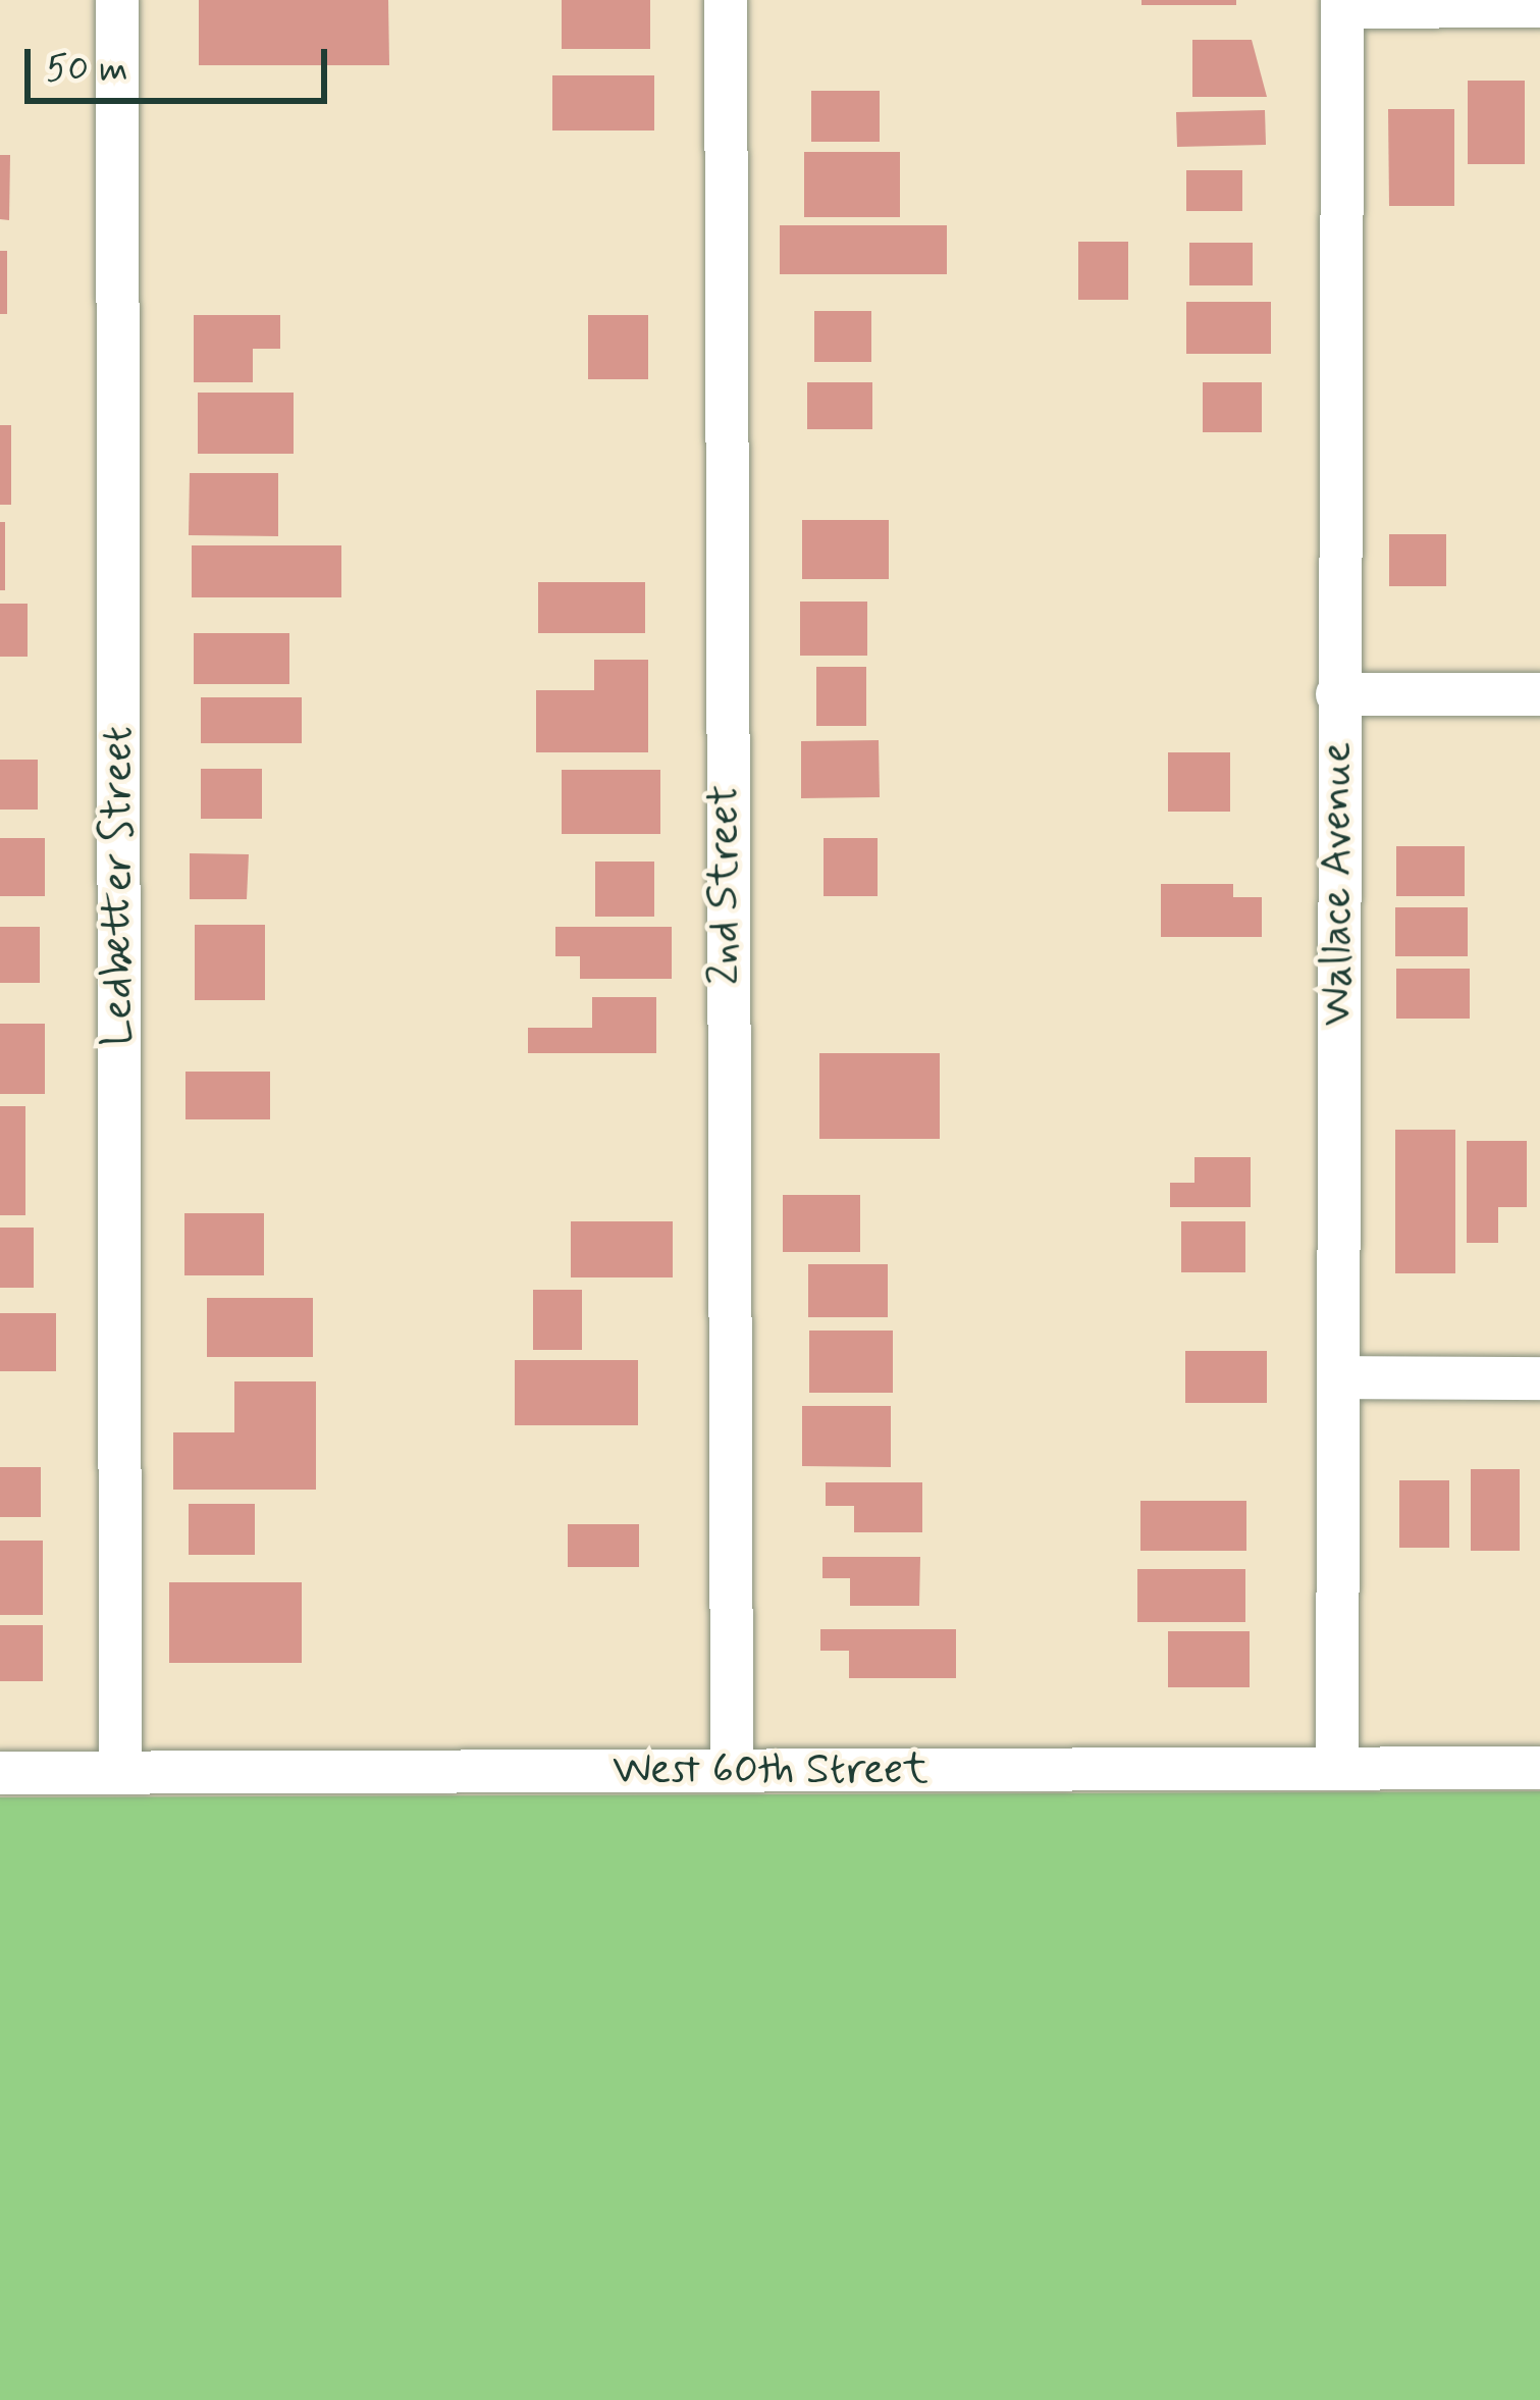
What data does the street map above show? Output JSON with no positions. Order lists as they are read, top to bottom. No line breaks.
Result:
{"streets":{"street":["Wallace Avenue","2nd Street","Ledbetter Street","West 60th Street"]},"crossings":[["Wallace Avenue","West 60th Street"],["2nd Street","West 60th Street"],["Ledbetter Street","West 60th Street"]],"scale_bar":"50 m"}
